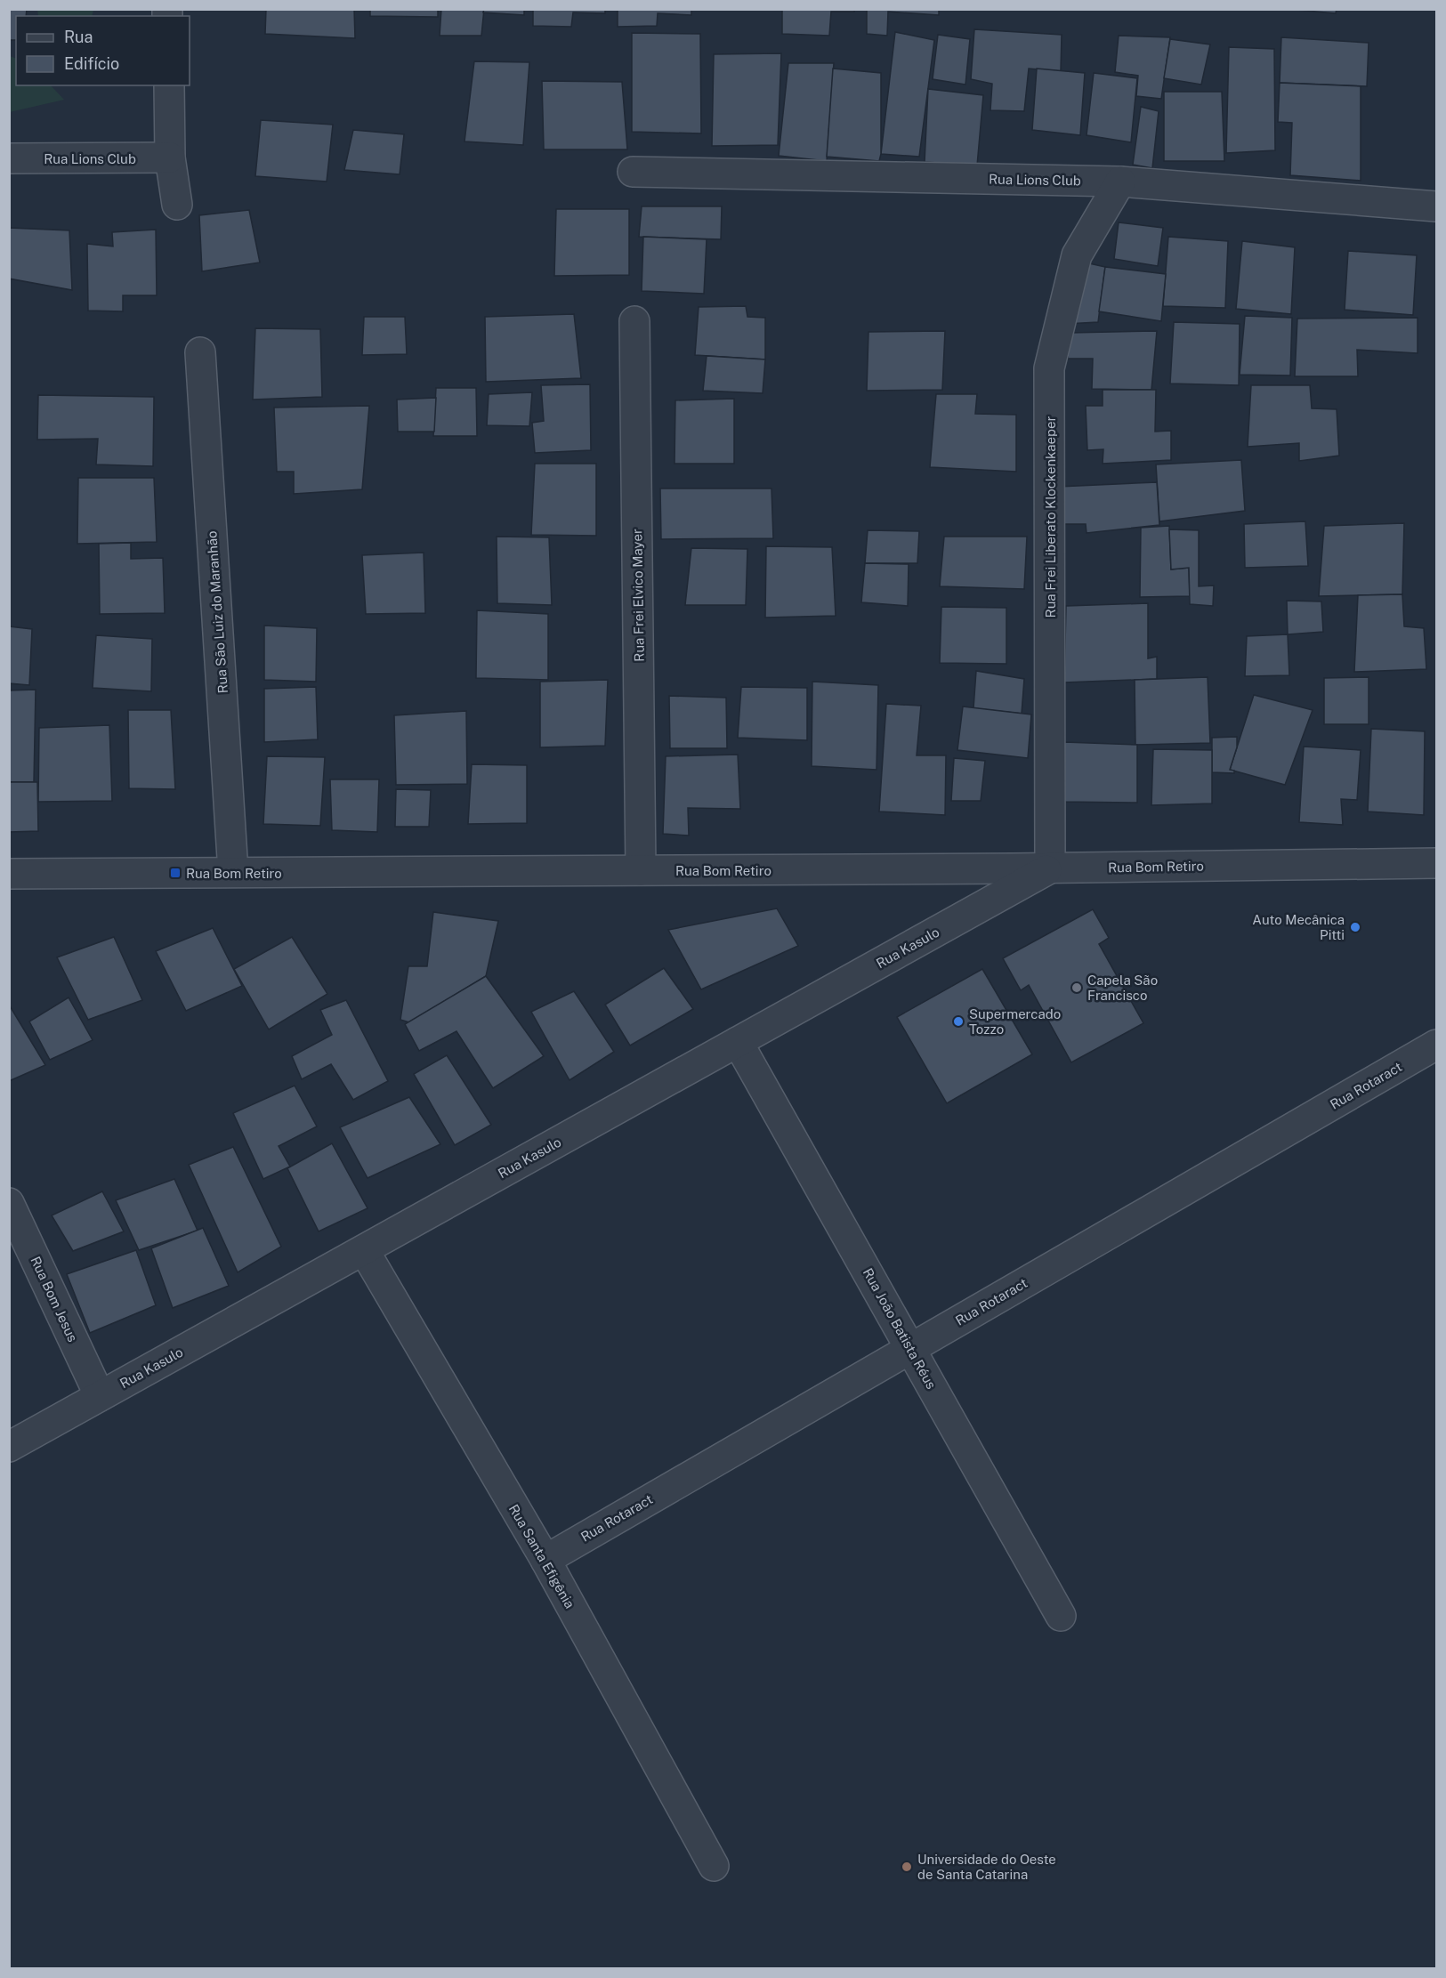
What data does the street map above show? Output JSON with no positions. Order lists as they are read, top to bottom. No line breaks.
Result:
{"streets":{"street":["Rua Lions Club","Rua Frei Liberato Klockenkaeper","Rua Frei Elvico Mayer","Rua São Luiz do Maranhão","Rua Bom Retiro","Rua Kasulo","Rua Rotaract","Rua Bom Jesus","Rua João Batista Réus","Rua Santa Efigênia"]},"crossings":[["Rua Lions Club","Rua Frei Liberato Klockenkaeper"],["Rua Frei Liberato Klockenkaeper","Rua Bom Retiro"],["Rua Frei Liberato Klockenkaeper","Rua Kasulo"],["Rua Frei Elvico Mayer","Rua Bom Retiro"],["Rua São Luiz do Maranhão","Rua Bom Retiro"],["Rua Bom Retiro","Rua Kasulo"],["Rua Kasulo","Rua Bom Jesus"],["Rua Kasulo","Rua João Batista Réus"],["Rua Kasulo","Rua Santa Efigênia"],["Rua Rotaract","Rua João Batista Réus"],["Rua Rotaract","Rua Santa Efigênia"]],"places":{"transit":["Rua Bom Retiro"],"other":["Auto Mecânica Pitti","Capela São Francisco","Supermercado Tozzo","Universidade do Oeste de Santa Catarina"]},"legend":["Rua","Edifício"]}
